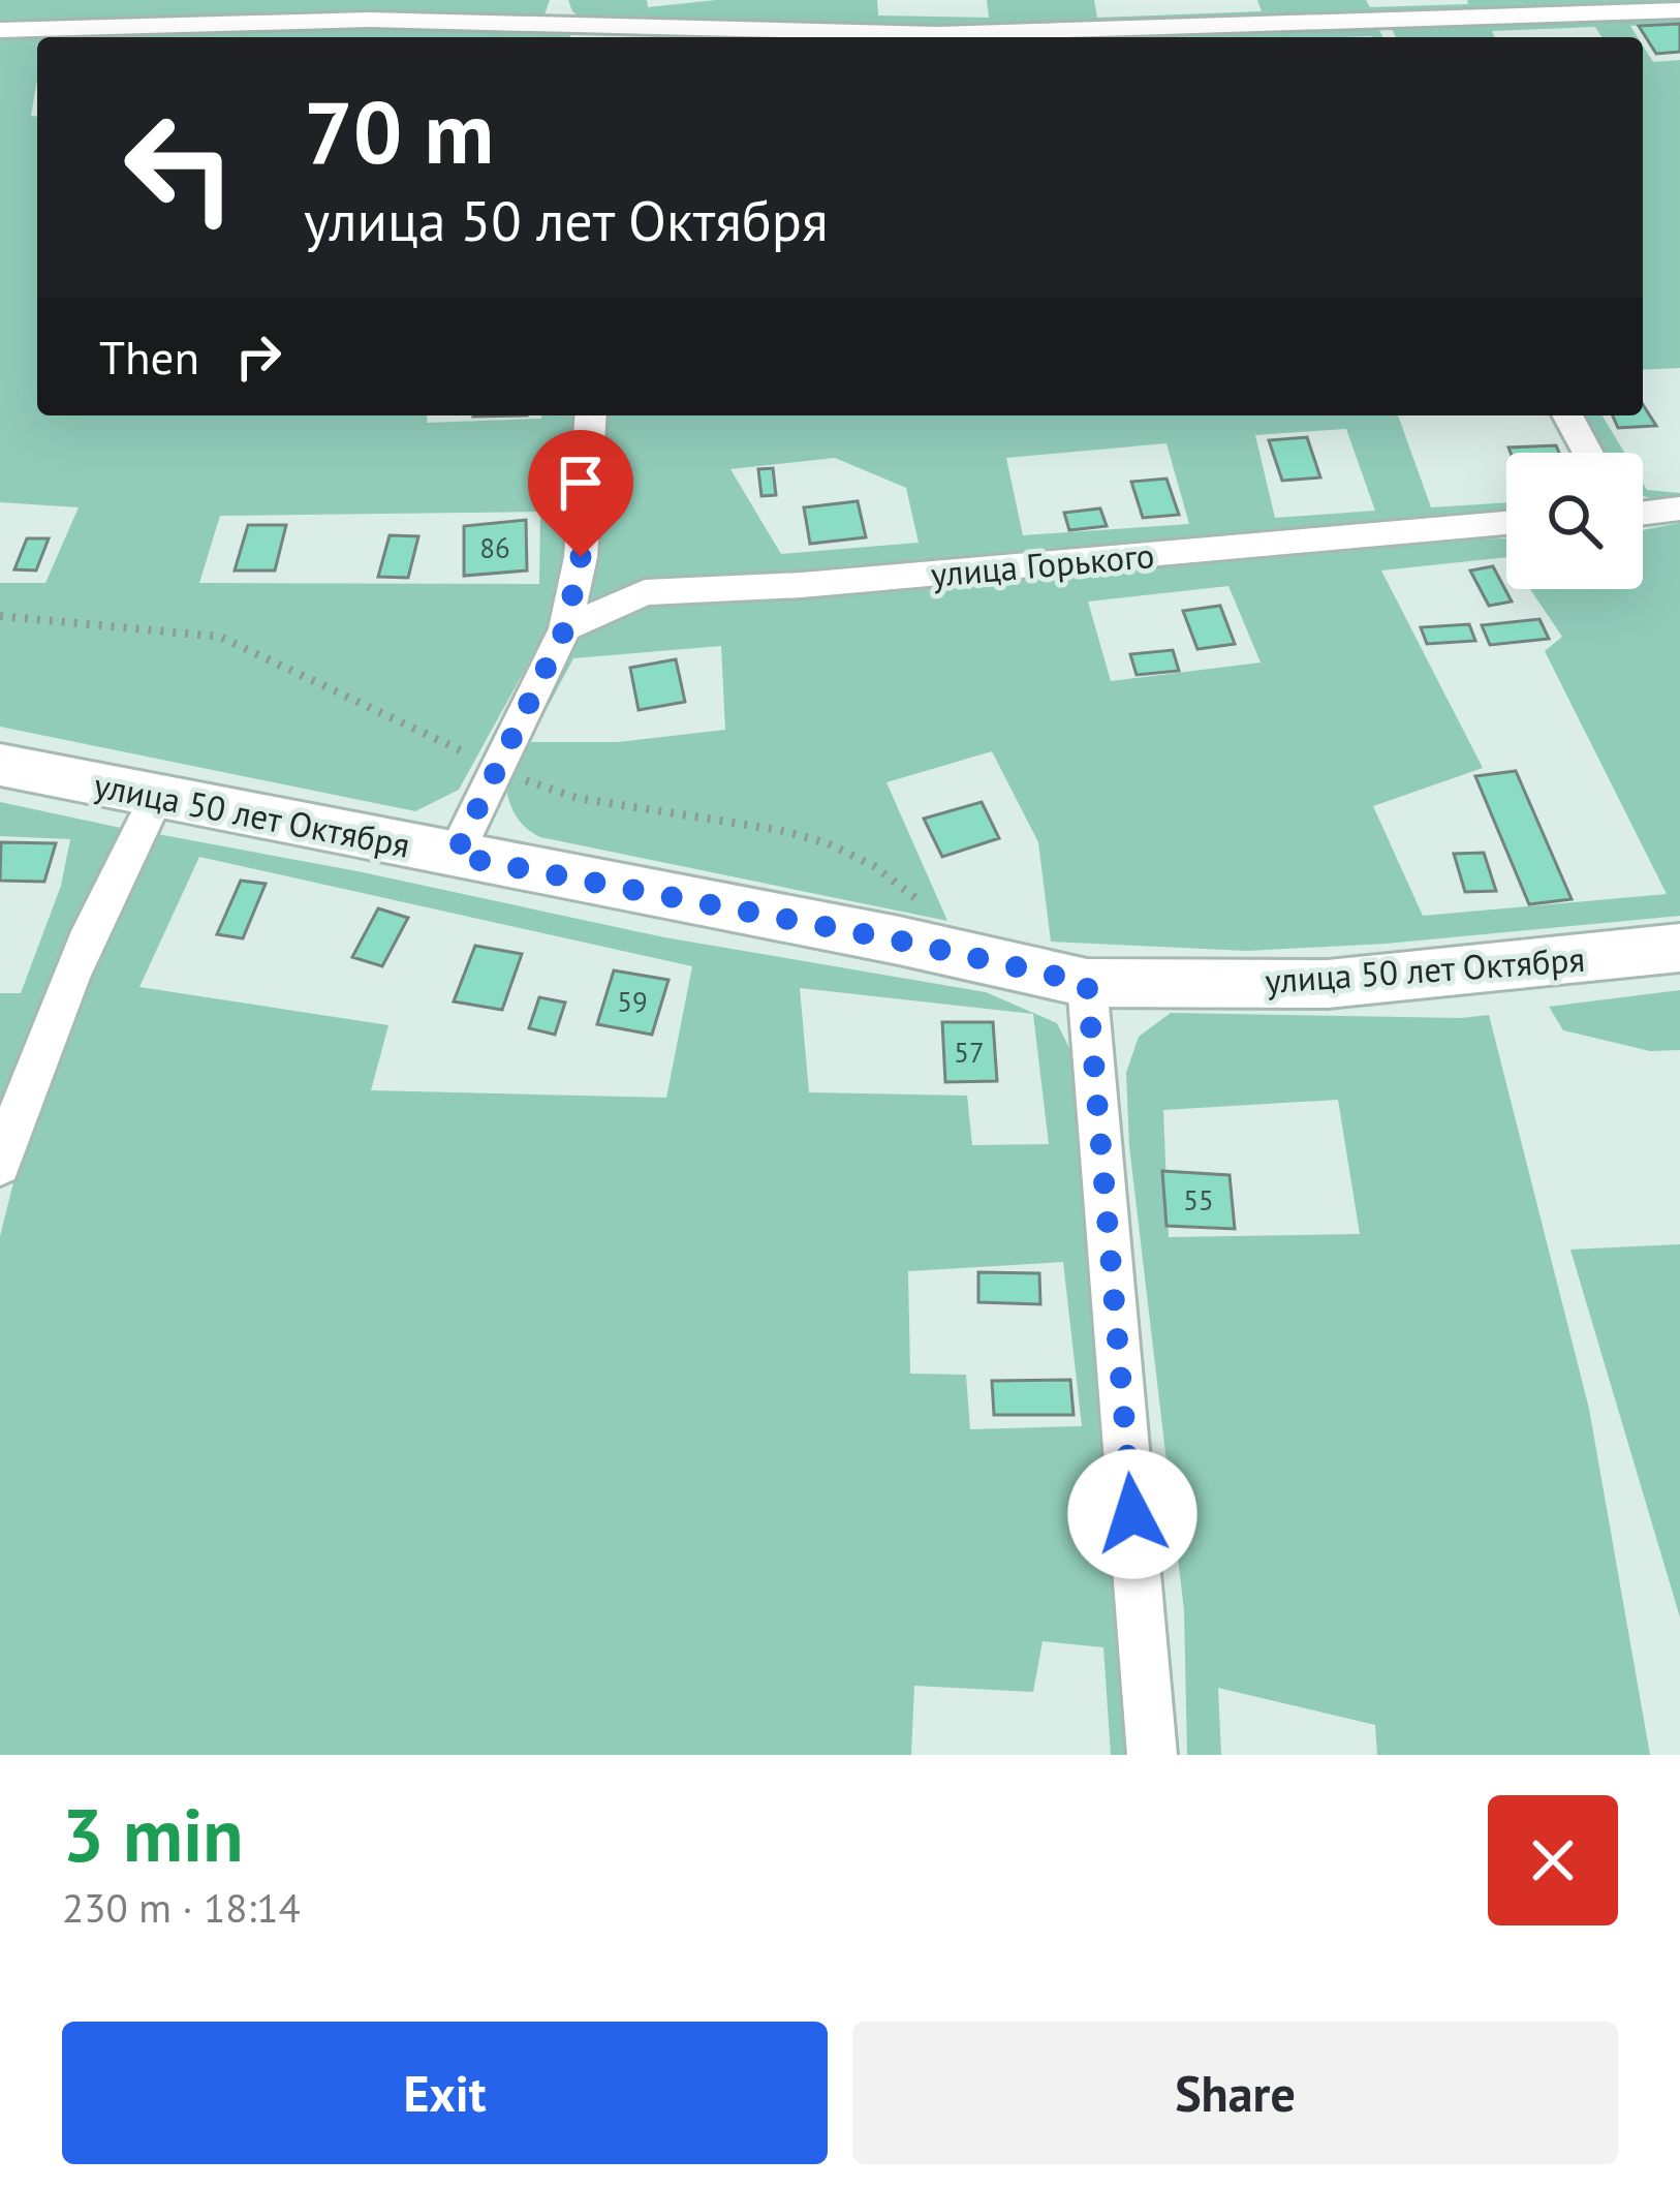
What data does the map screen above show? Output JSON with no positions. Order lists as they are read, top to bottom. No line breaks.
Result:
{"streets":{"main road":["улица 50 лет Октября"],"street":["улица Горького"]},"house_numbers":["86","59","57","55"],"page":{"turn":["70 m","улица 50 лет Октября"],"then":"Then","heading":["3 min","230 m · 18:14"],"buttons":["Exit","Share"]}}
